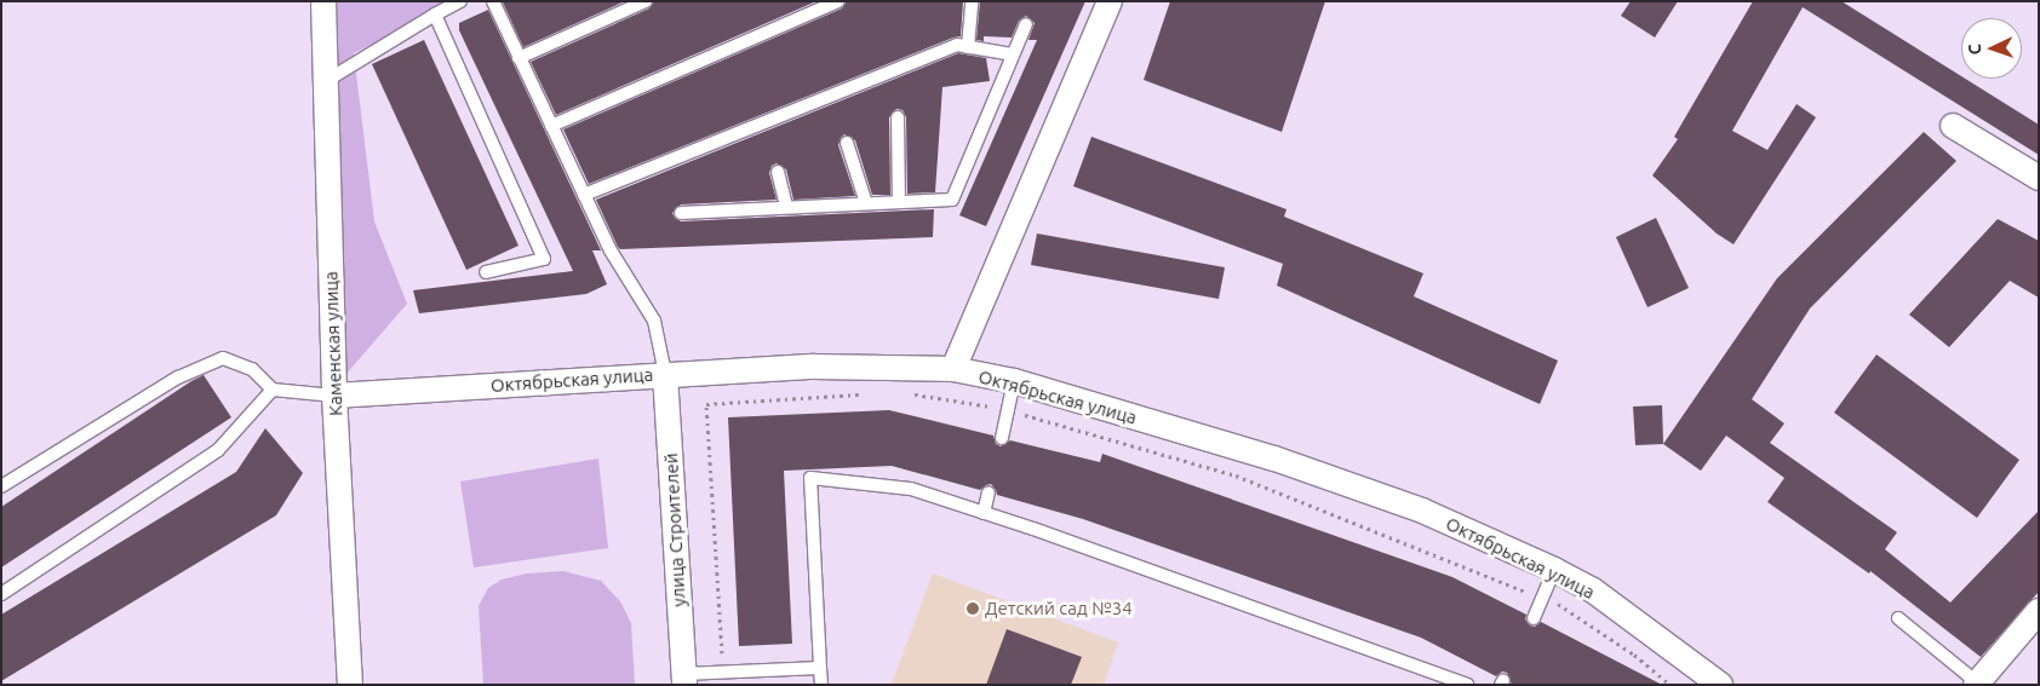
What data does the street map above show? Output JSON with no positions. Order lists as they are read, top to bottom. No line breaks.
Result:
{"streets":{"street":["Каменская улица","Октябрьская улица","улица Строителей"]},"crossings":[["Каменская улица","Октябрьская улица"],["Октябрьская улица","улица Строителей"]],"places":["Детский сад №34"],"north":"left"}
